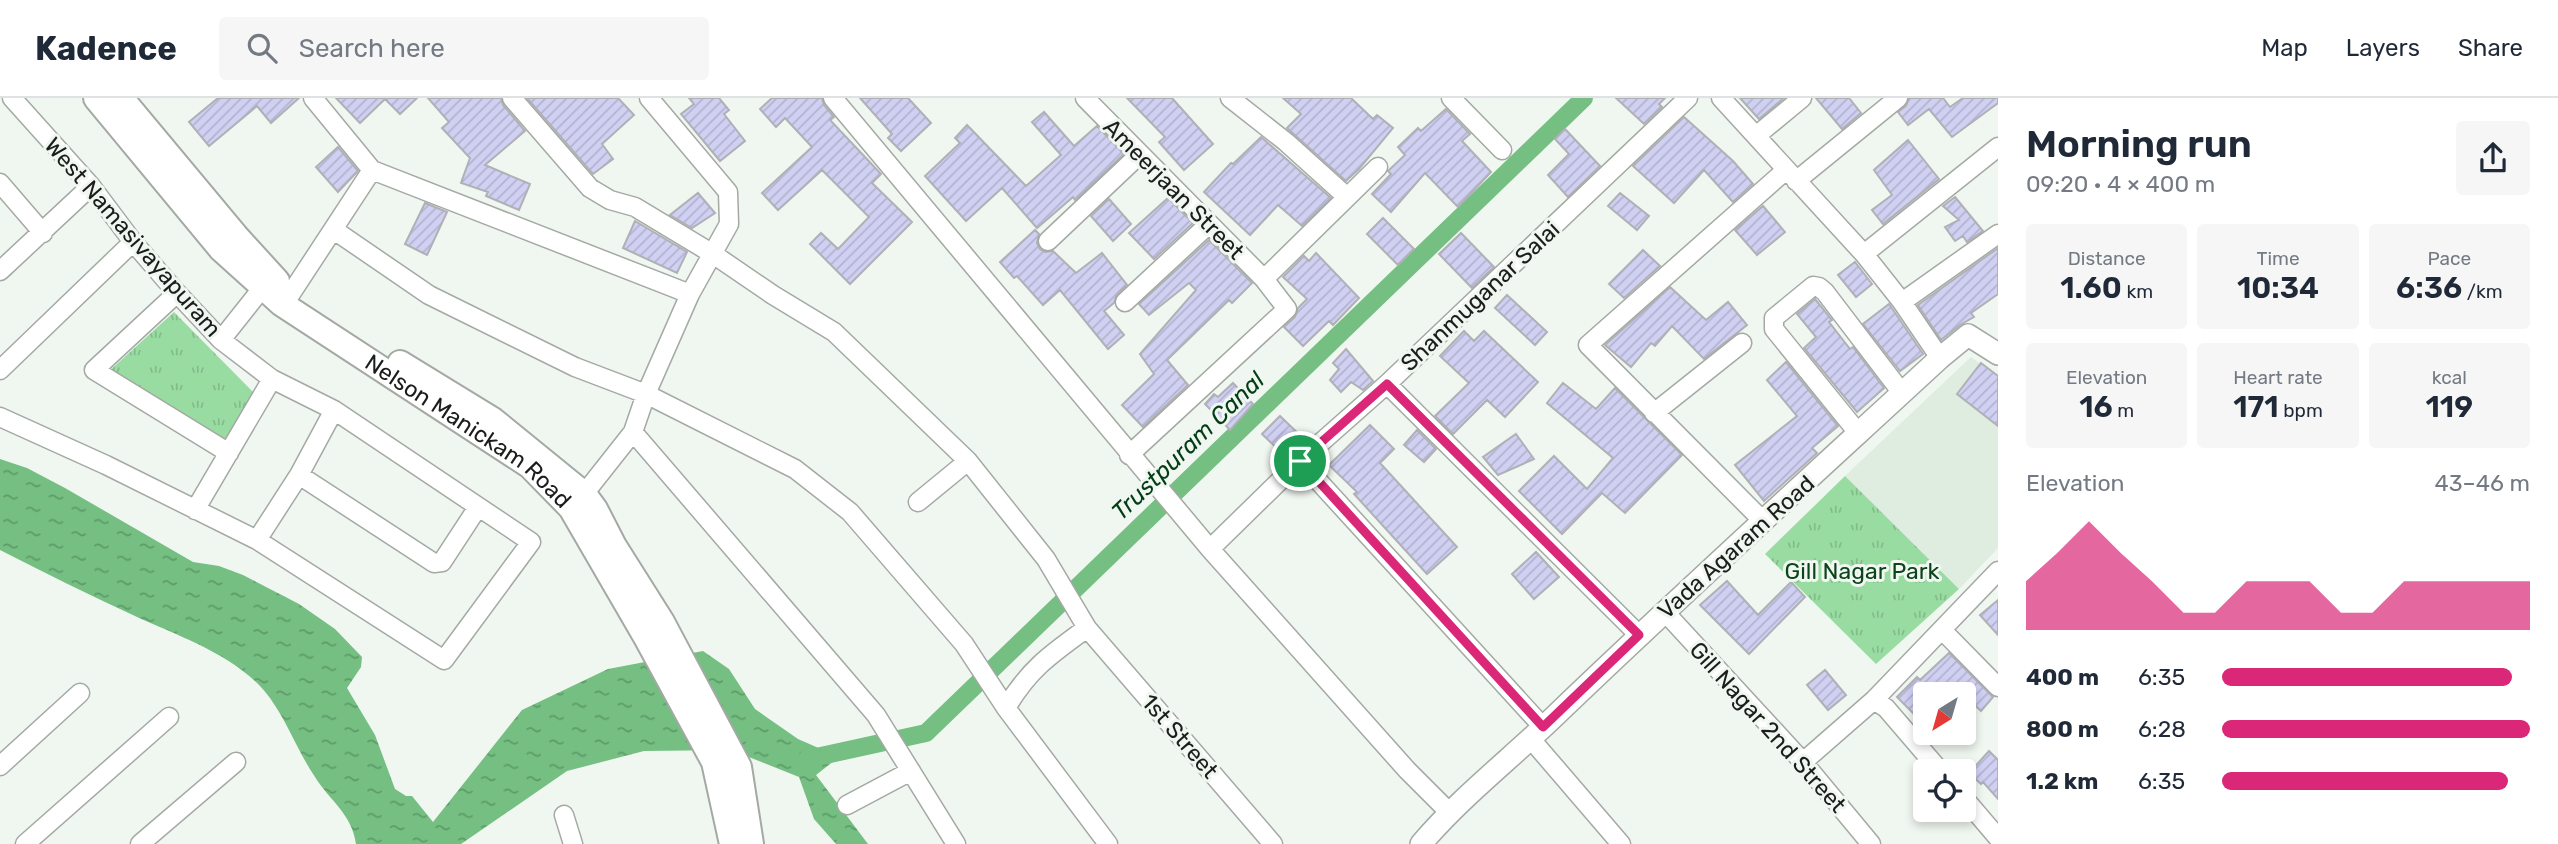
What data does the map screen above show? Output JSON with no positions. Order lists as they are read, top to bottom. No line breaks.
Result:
{"streets":{"main road":["Nelson Manickam Road"],"street":["Ameerjaan Street","West Namasivayapuram","Shanmuganar Salai","Vada Agaram Road","Gill Nagar 2nd Street","1st Street"]},"crossings":[["Vada Agaram Road","Gill Nagar 2nd Street"]],"water":["Trustpuram Canal"],"parks":["Gill Nagar Park"],"north":"bottom left","page":{"header":"Kadence","search":"Search here","nav":["Map","Layers","Share"],"heading":["Morning run","09:20 · 4 × 400 m"],"stats":[["Distance","1.60 km"],["Time","10:34"],["Pace","6:36 /km"],["Elevation","16 m"],["Heart rate","171 bpm"],["kcal","119"]],"chart":["Elevation","43–46 m"],"list":[{"name":"400 m","note":"6:35"},{"name":"800 m","note":"6:28"},{"name":"1.2 km","note":"6:35"}]}}
